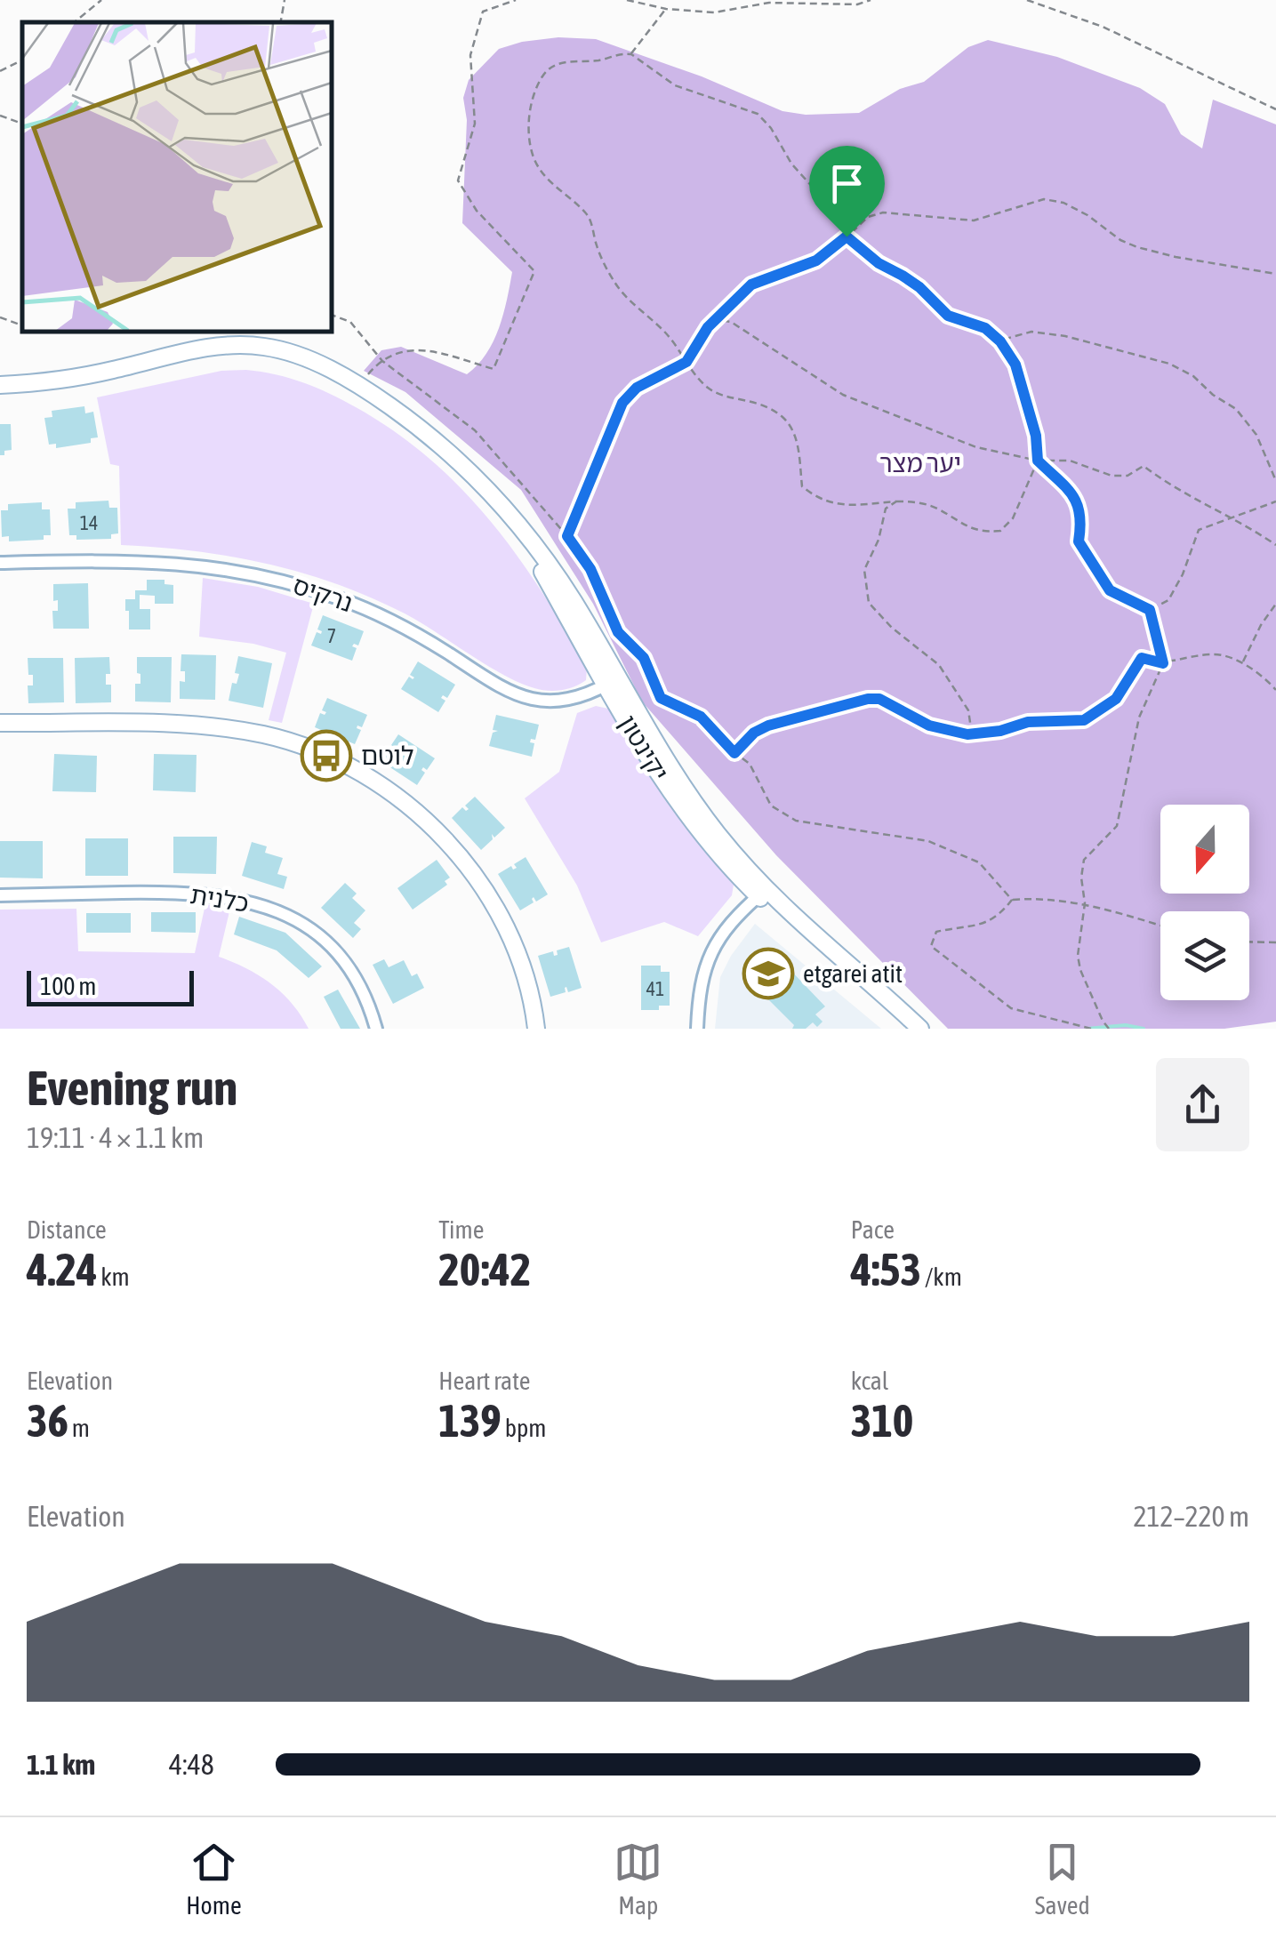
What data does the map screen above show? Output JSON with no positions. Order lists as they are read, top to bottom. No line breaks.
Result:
{"streets":{"street":["נרקיס","יקינטון","כלנית"]},"crossings":[["נרקיס","יקינטון"]],"parks":["יער מצר"],"places":{"bus stop":["לוטם"],"school or university":["etgarei atit"]},"house_numbers":["14","7","41"],"scale_bar":"100 m","north":"bottom","page":{"scale":"100 m","heading":["Evening run","19:11 · 4 × 1.1 km"],"stats":[["Distance","4.24 km"],["Time","20:42"],["Pace","4:53 /km"],["Elevation","36 m"],["Heart rate","139 bpm"],["kcal","310"]],"chart":["Elevation","212–220 m"],"list":[{"name":"1.1 km","note":"4:48"}],"tabs":["Home","Map","Saved"]}}
